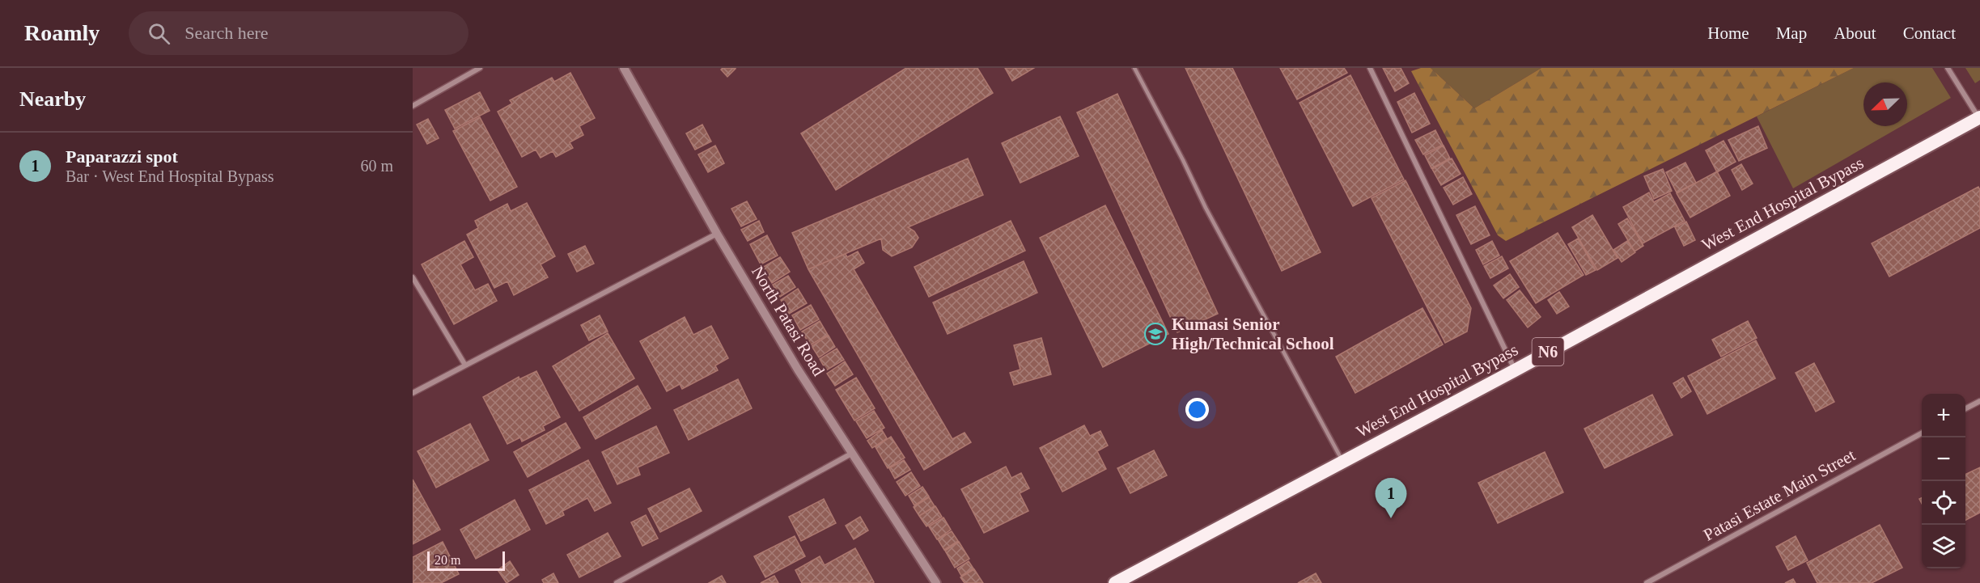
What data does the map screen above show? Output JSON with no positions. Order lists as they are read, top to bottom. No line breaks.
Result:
{"streets":{"highway":["West End Hospital Bypass","N6"],"street":["North Patasi Road","Patasi Estate Main Street"]},"places":{"school or university":["Kumasi Senior High/Technical School"]},"scale_bar":"20 m","north":"bottom left","page":{"header":"Roamly","search":"Search here","nav":["Home","Map","About","Contact"],"heading":"Nearby","list":[{"mark":"1","name":"Paparazzi spot","note":"Bar · West End Hospital Bypass","value":"60 m"}],"map_buttons":["+","−"],"pins":"1","scale":"20 m"}}
